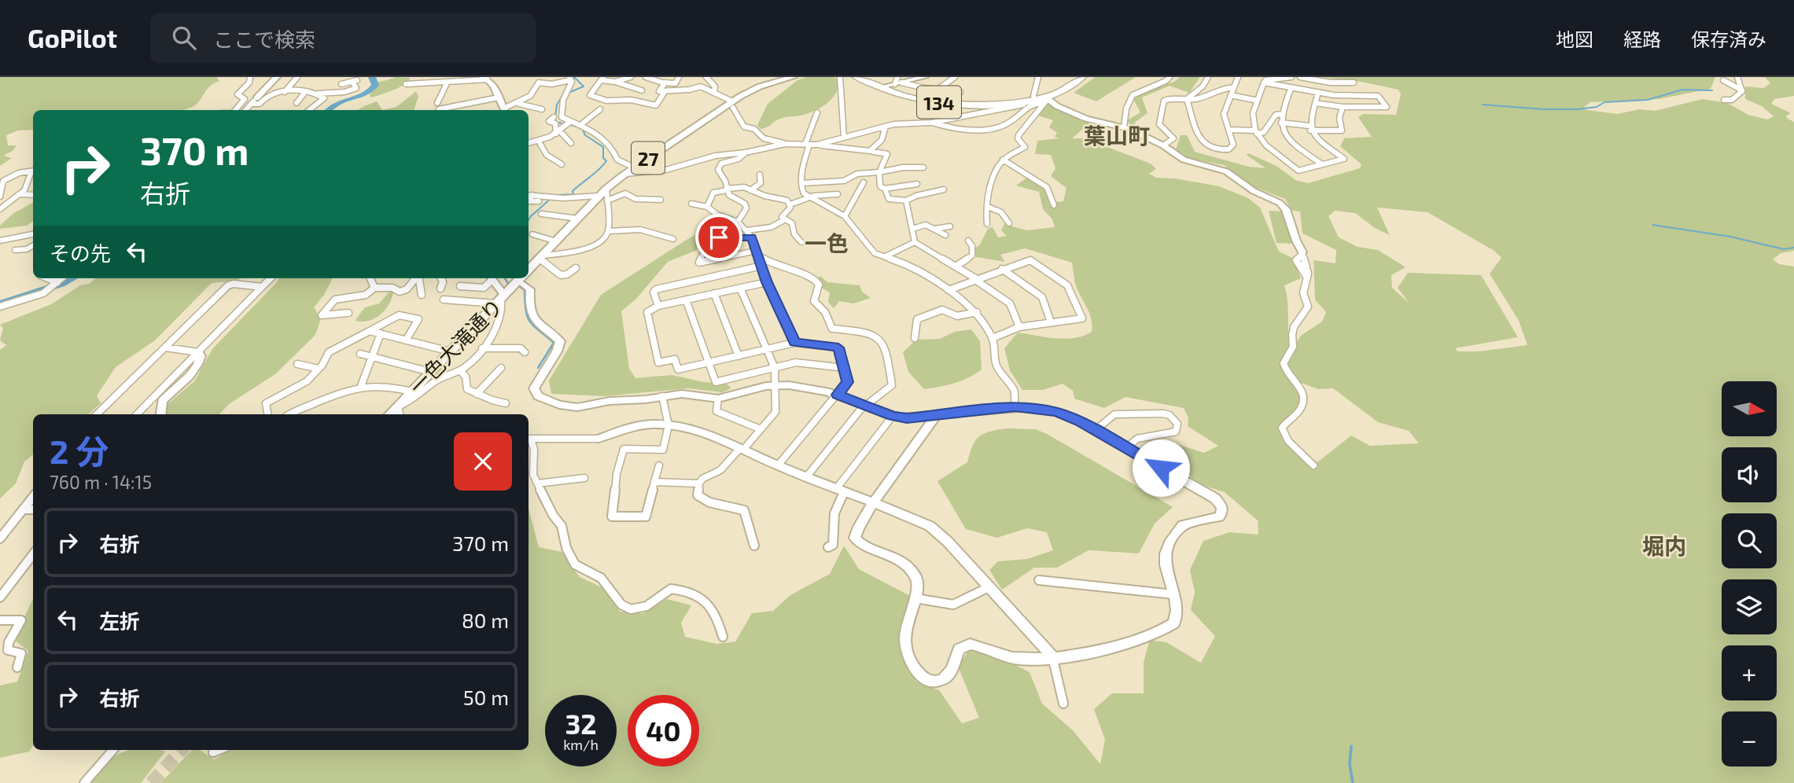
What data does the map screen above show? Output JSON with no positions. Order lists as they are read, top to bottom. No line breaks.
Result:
{"streets":{"highway":["134"],"main road":["27","一色大滝通り"]},"districts":["葉山町","一色","堀内"],"north":"right","page":{"header":"GoPilot","search":"ここで検索","nav":["地図","経路","保存済み"],"turn":["370 m","右折"],"then":"その先","map_buttons":["+","−"],"heading":["2 分","760 m · 14:15"],"list":[{"name":"右折","value":"370 m"},{"name":"左折","value":"80 m"},{"name":"右折","value":"50 m"}],"speed":"32 km/h","limit":"40"}}
